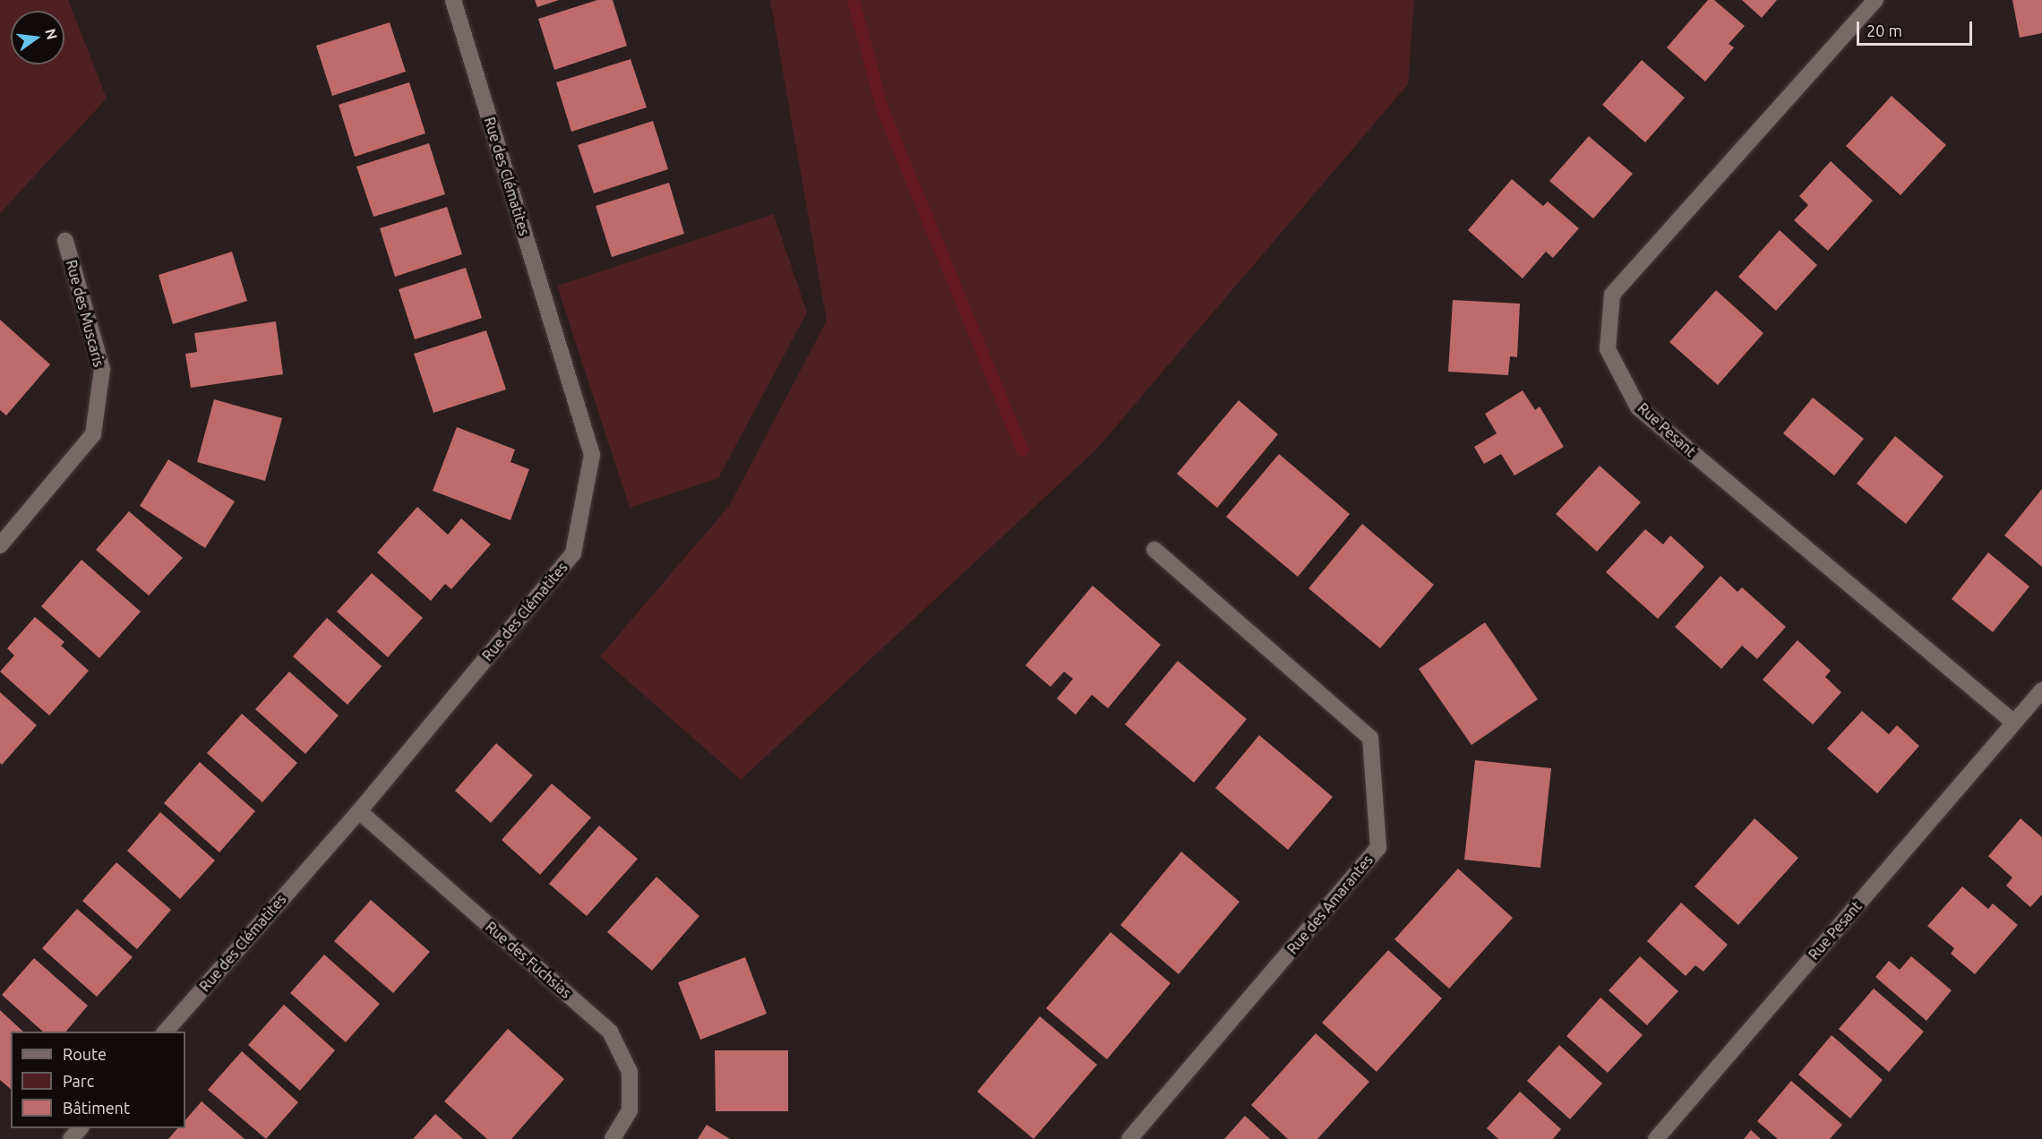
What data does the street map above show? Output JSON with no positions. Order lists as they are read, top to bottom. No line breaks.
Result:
{"streets":{"street":["Rue des Clématites","Rue des Muscaris","Rue Pesant","Rue des Amarantes","Rue des Fuchsias"]},"crossings":[["Rue des Clématites","Rue des Fuchsias"]],"legend":["Route","Parc","Bâtiment"],"scale_bar":"20 m","north":"right"}
